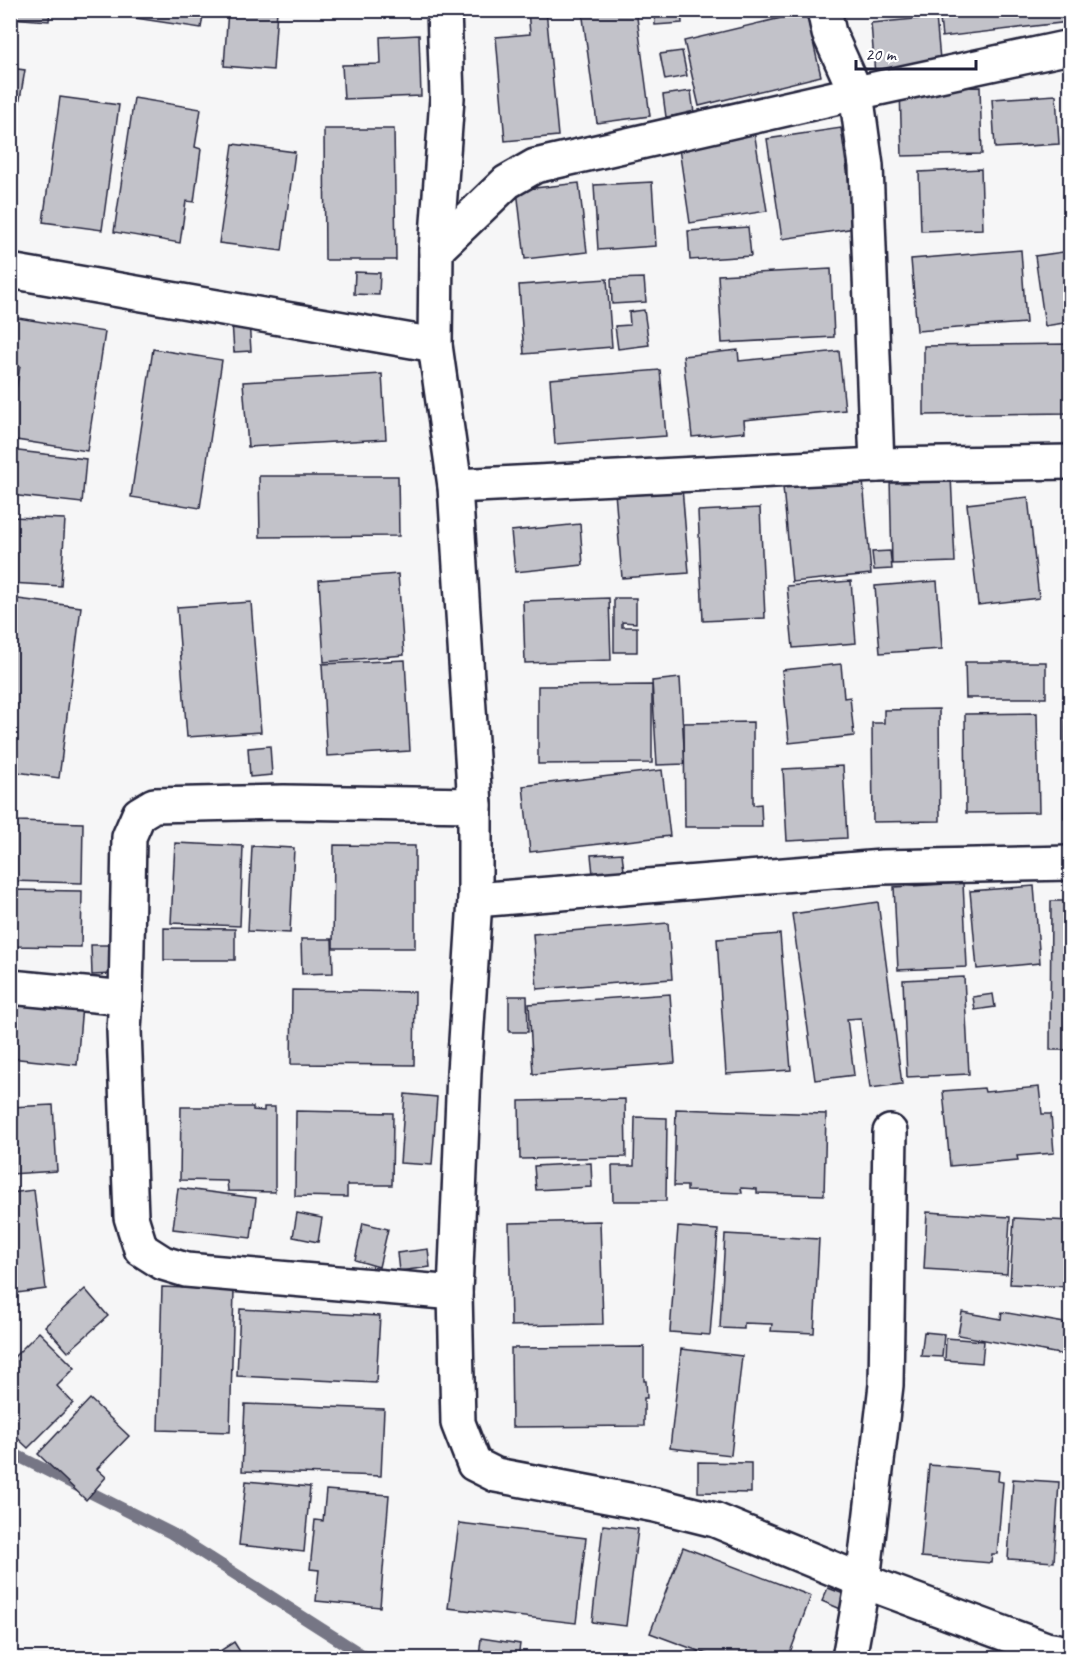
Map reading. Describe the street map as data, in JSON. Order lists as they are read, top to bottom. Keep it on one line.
{"scale_bar":"20 m"}
